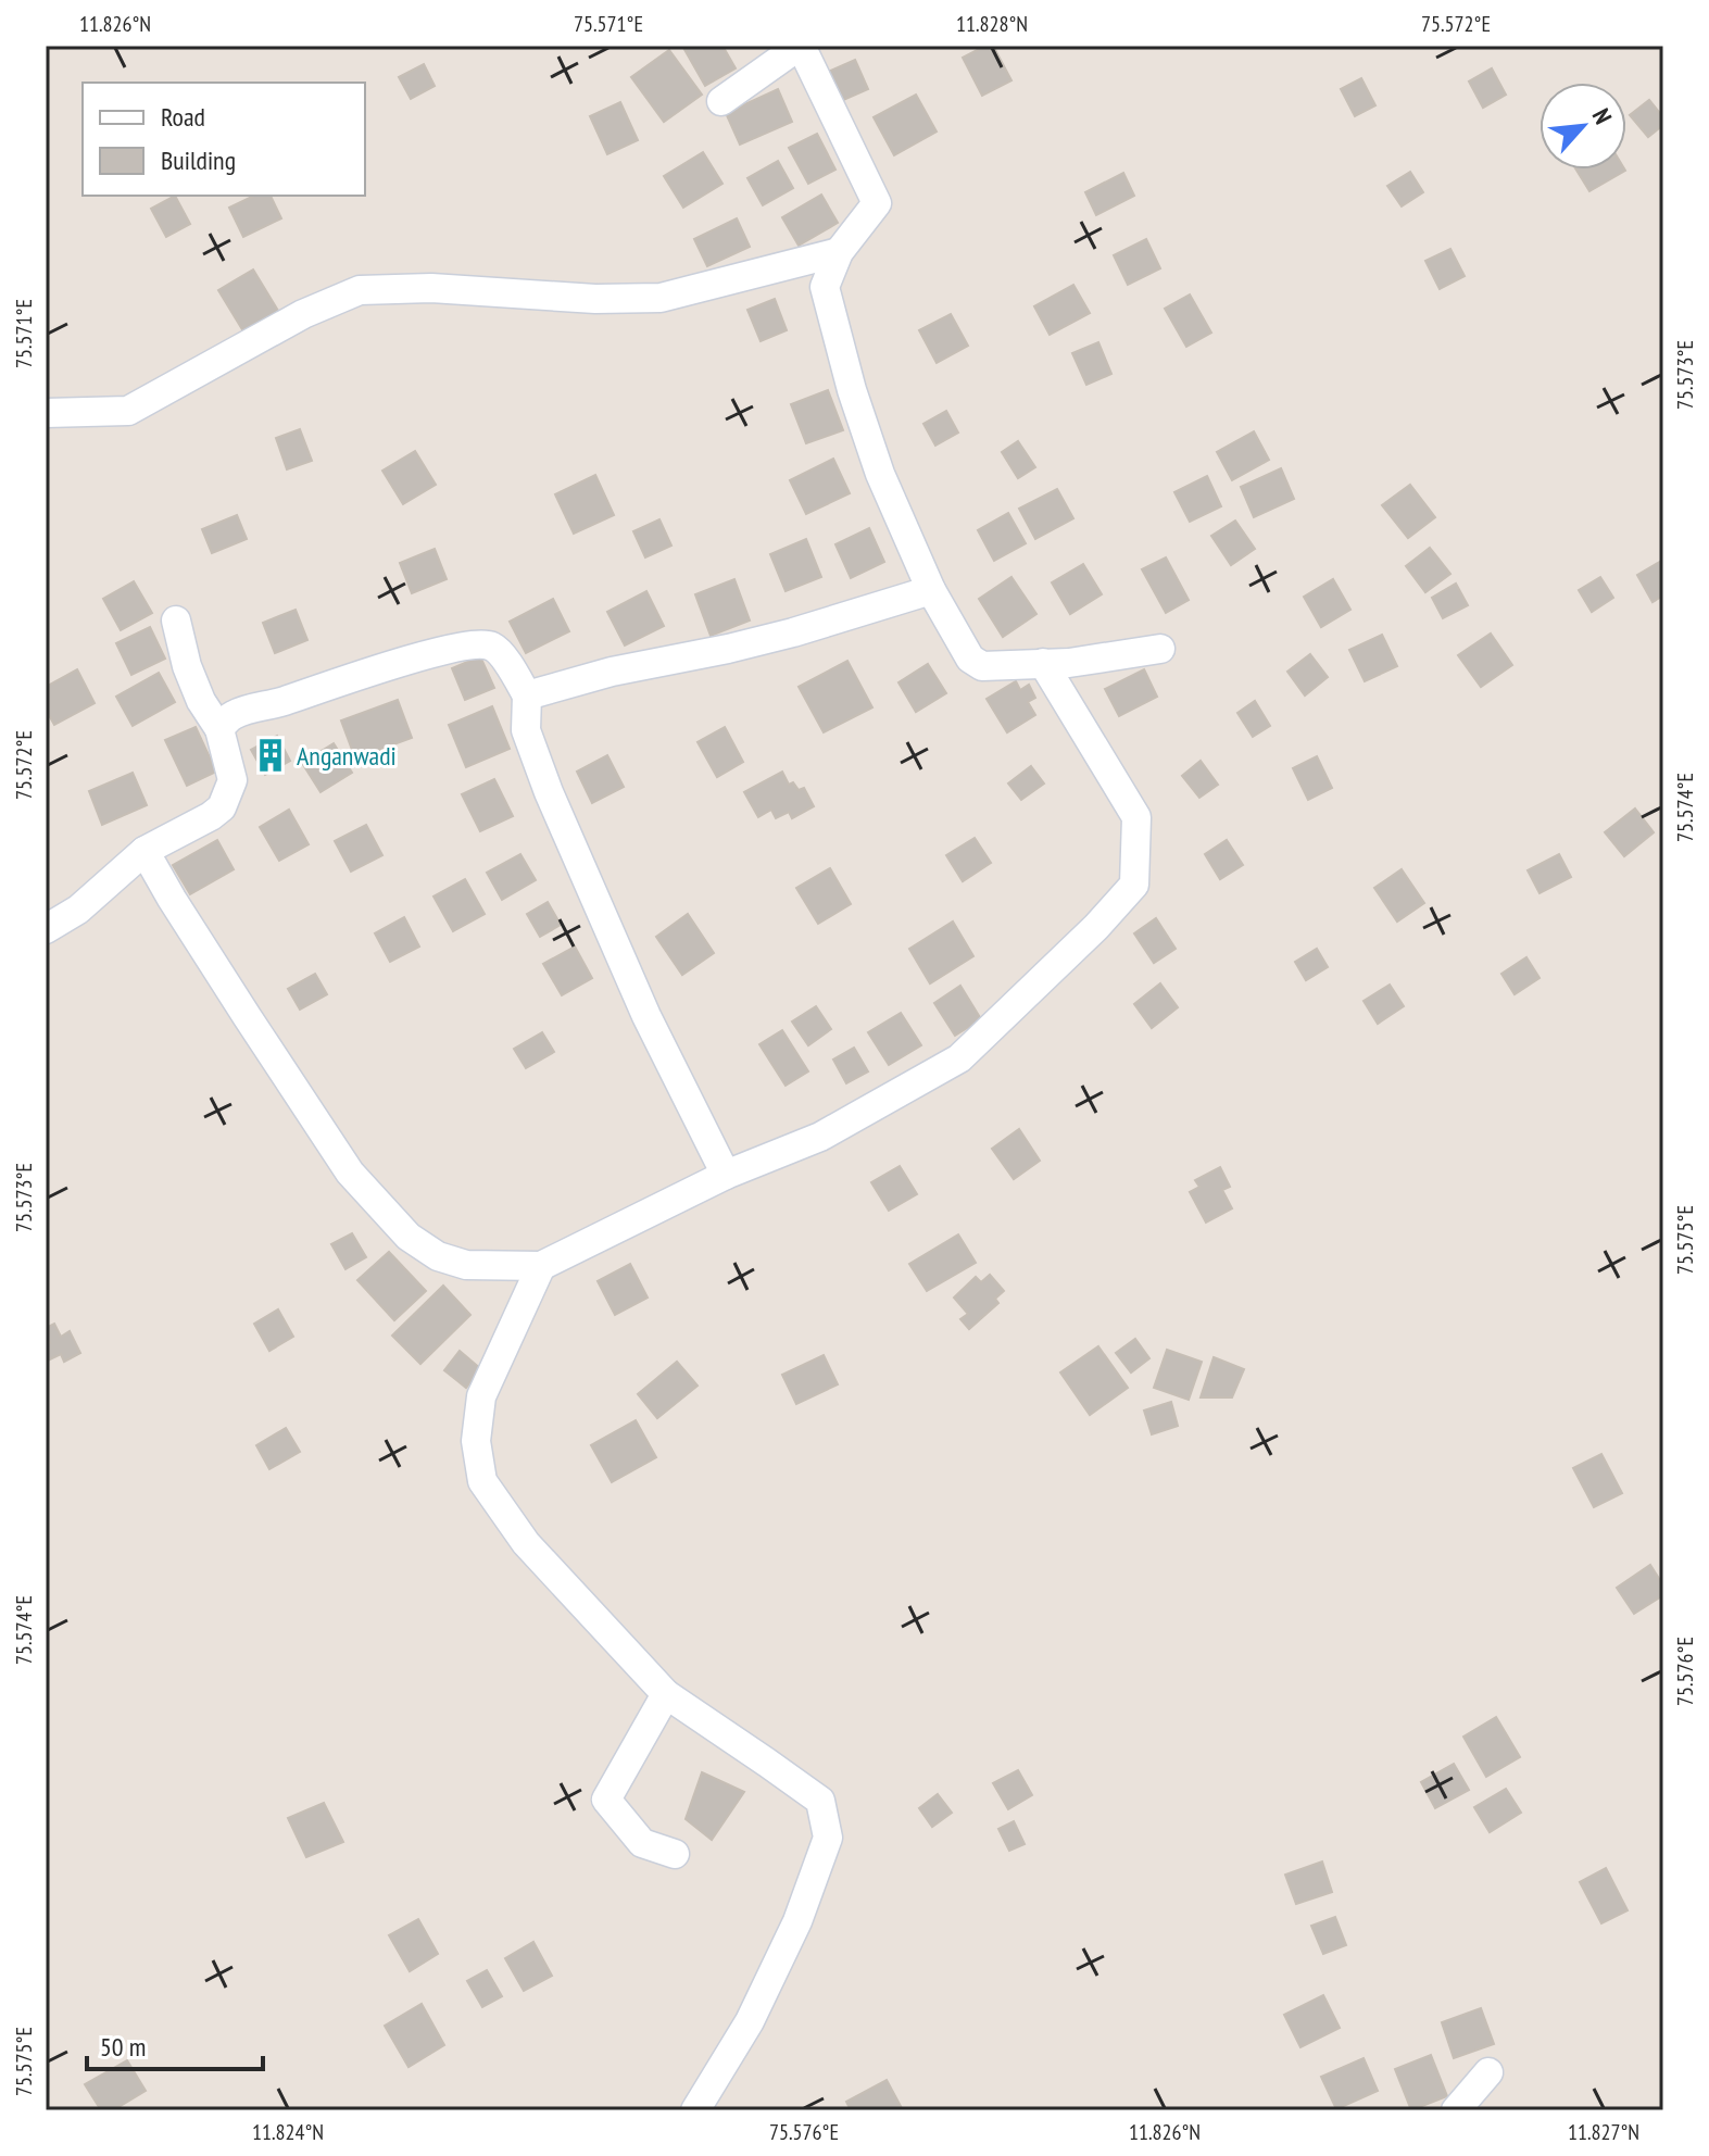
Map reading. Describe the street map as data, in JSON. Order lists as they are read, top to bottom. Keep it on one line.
{"places":{"building":["Anganwadi"]},"legend":["Road","Building"],"scale_bar":"50 m","north":"top right","coordinates":["11.826°N","75.571°E","11.828°N","75.572°E","75.573°E","75.574°E","75.575°E","75.576°E","11.824°N","11.827°N"]}
